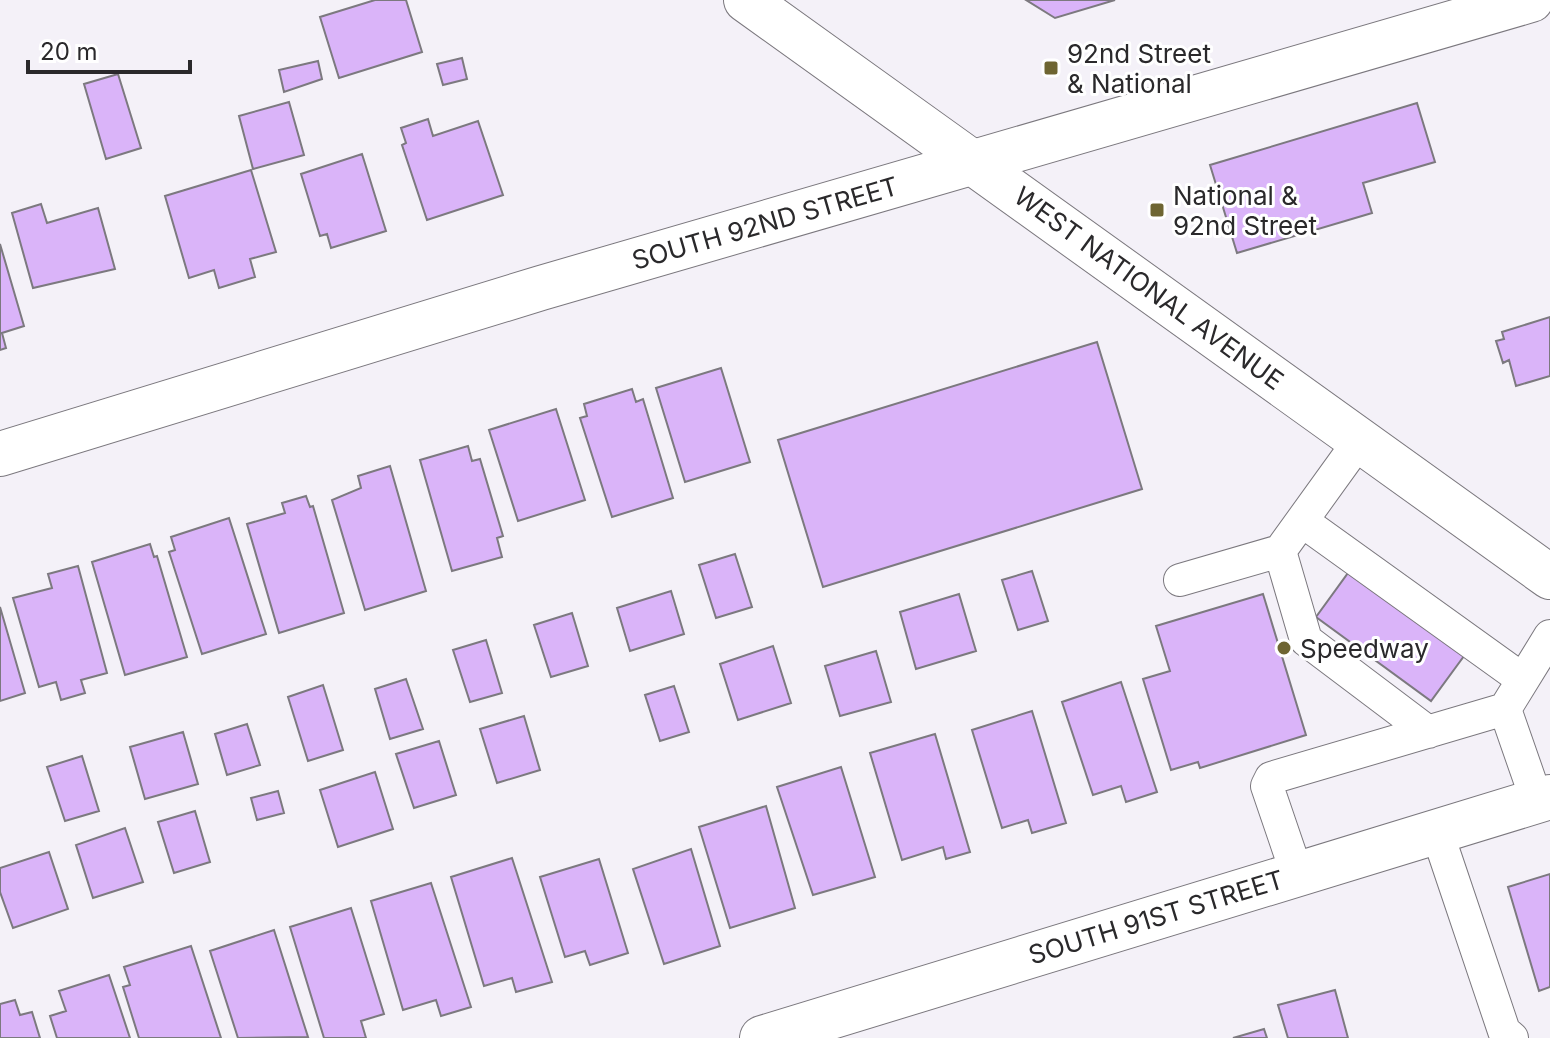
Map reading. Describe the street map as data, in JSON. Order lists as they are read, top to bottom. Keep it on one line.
{"streets":{"street":["SOUTH 92ND STREET","WEST NATIONAL AVENUE","SOUTH 91ST STREET"]},"crossings":[["SOUTH 92ND STREET","WEST NATIONAL AVENUE"]],"places":{"transit":["92nd Street & National","National & 92nd Street"],"other":["Speedway"]},"scale_bar":"20 m"}
